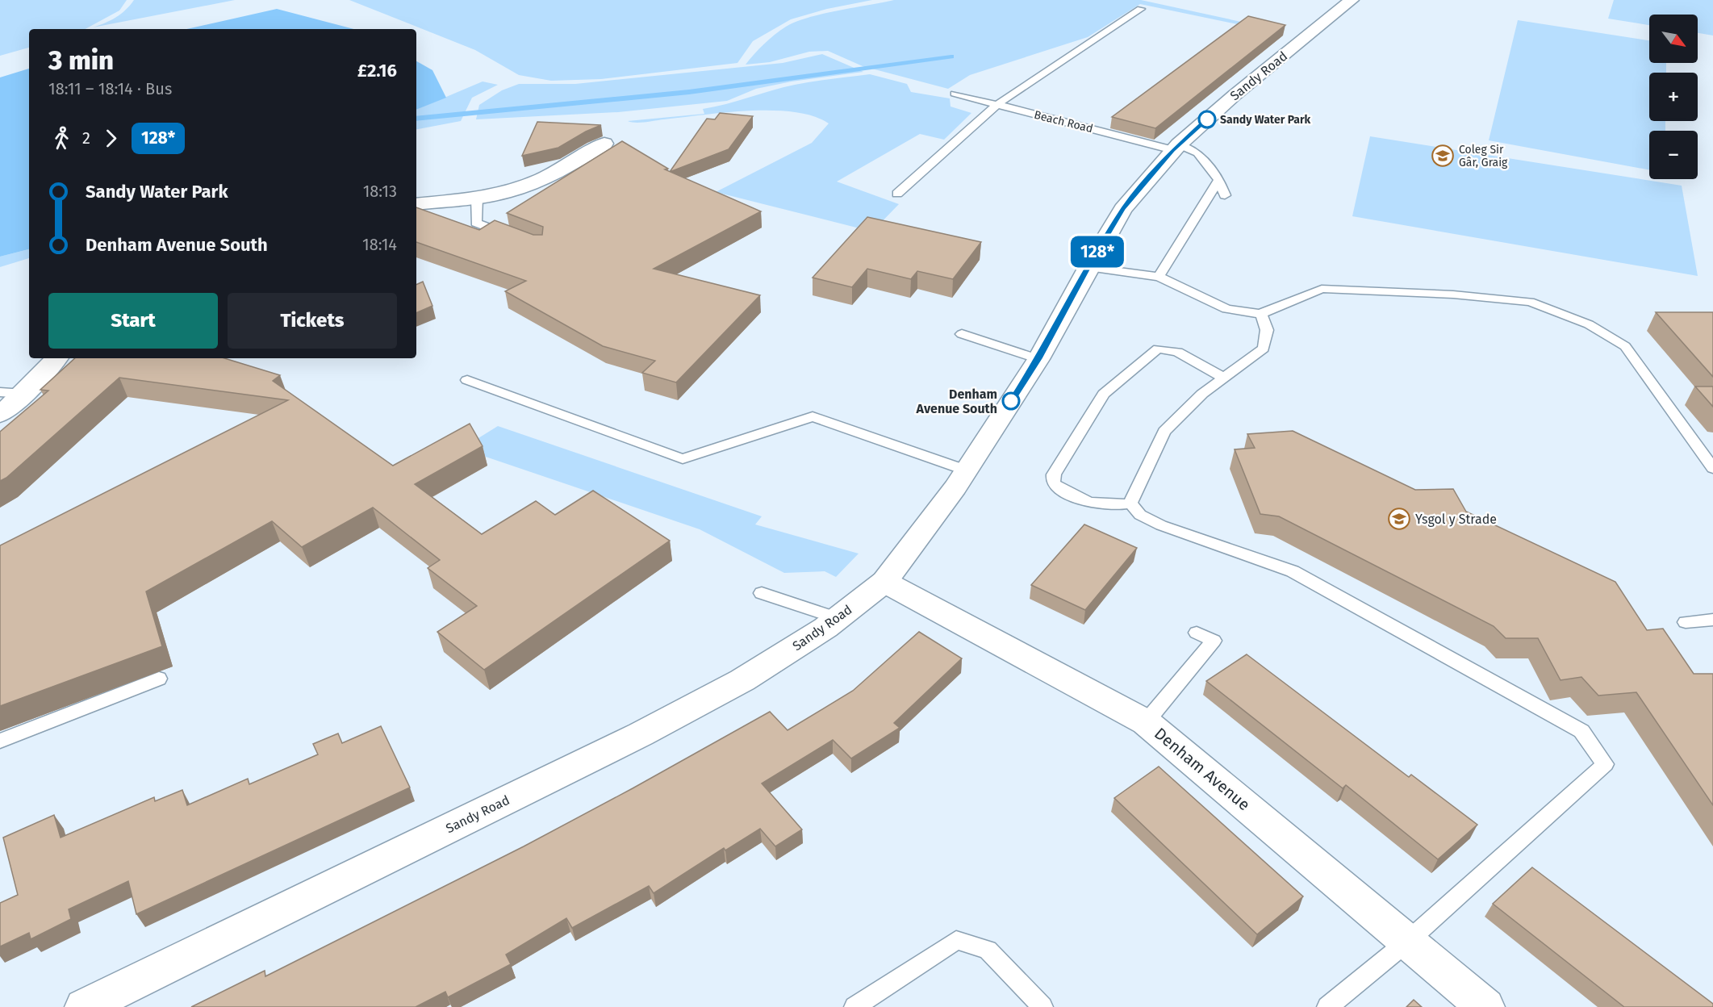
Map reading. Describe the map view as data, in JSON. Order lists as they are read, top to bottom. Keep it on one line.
{"streets":{"main road":["Sandy Road","Denham Avenue"],"lane":["Beach Road"]},"crossings":[["Sandy Road","Beach Road"],["Sandy Road","Denham Avenue"]],"places":{"other":["Sandy Water Park","Denham Avenue South"],"school or university":["Coleg Sir Gâr, Graig","Ysgol y Strade"]},"lines":["bus line 128*"],"north":"bottom right","page":{"on_map":"128*","map_buttons":["+","−"],"heading":["3 min","18:11 – 18:14 · Bus","£2.16"],"legs":["2","128*"],"list":[{"name":"Sandy Water Park","value":"18:13"},{"name":"Denham Avenue South","value":"18:14"}],"buttons":["Start","Tickets"]}}
